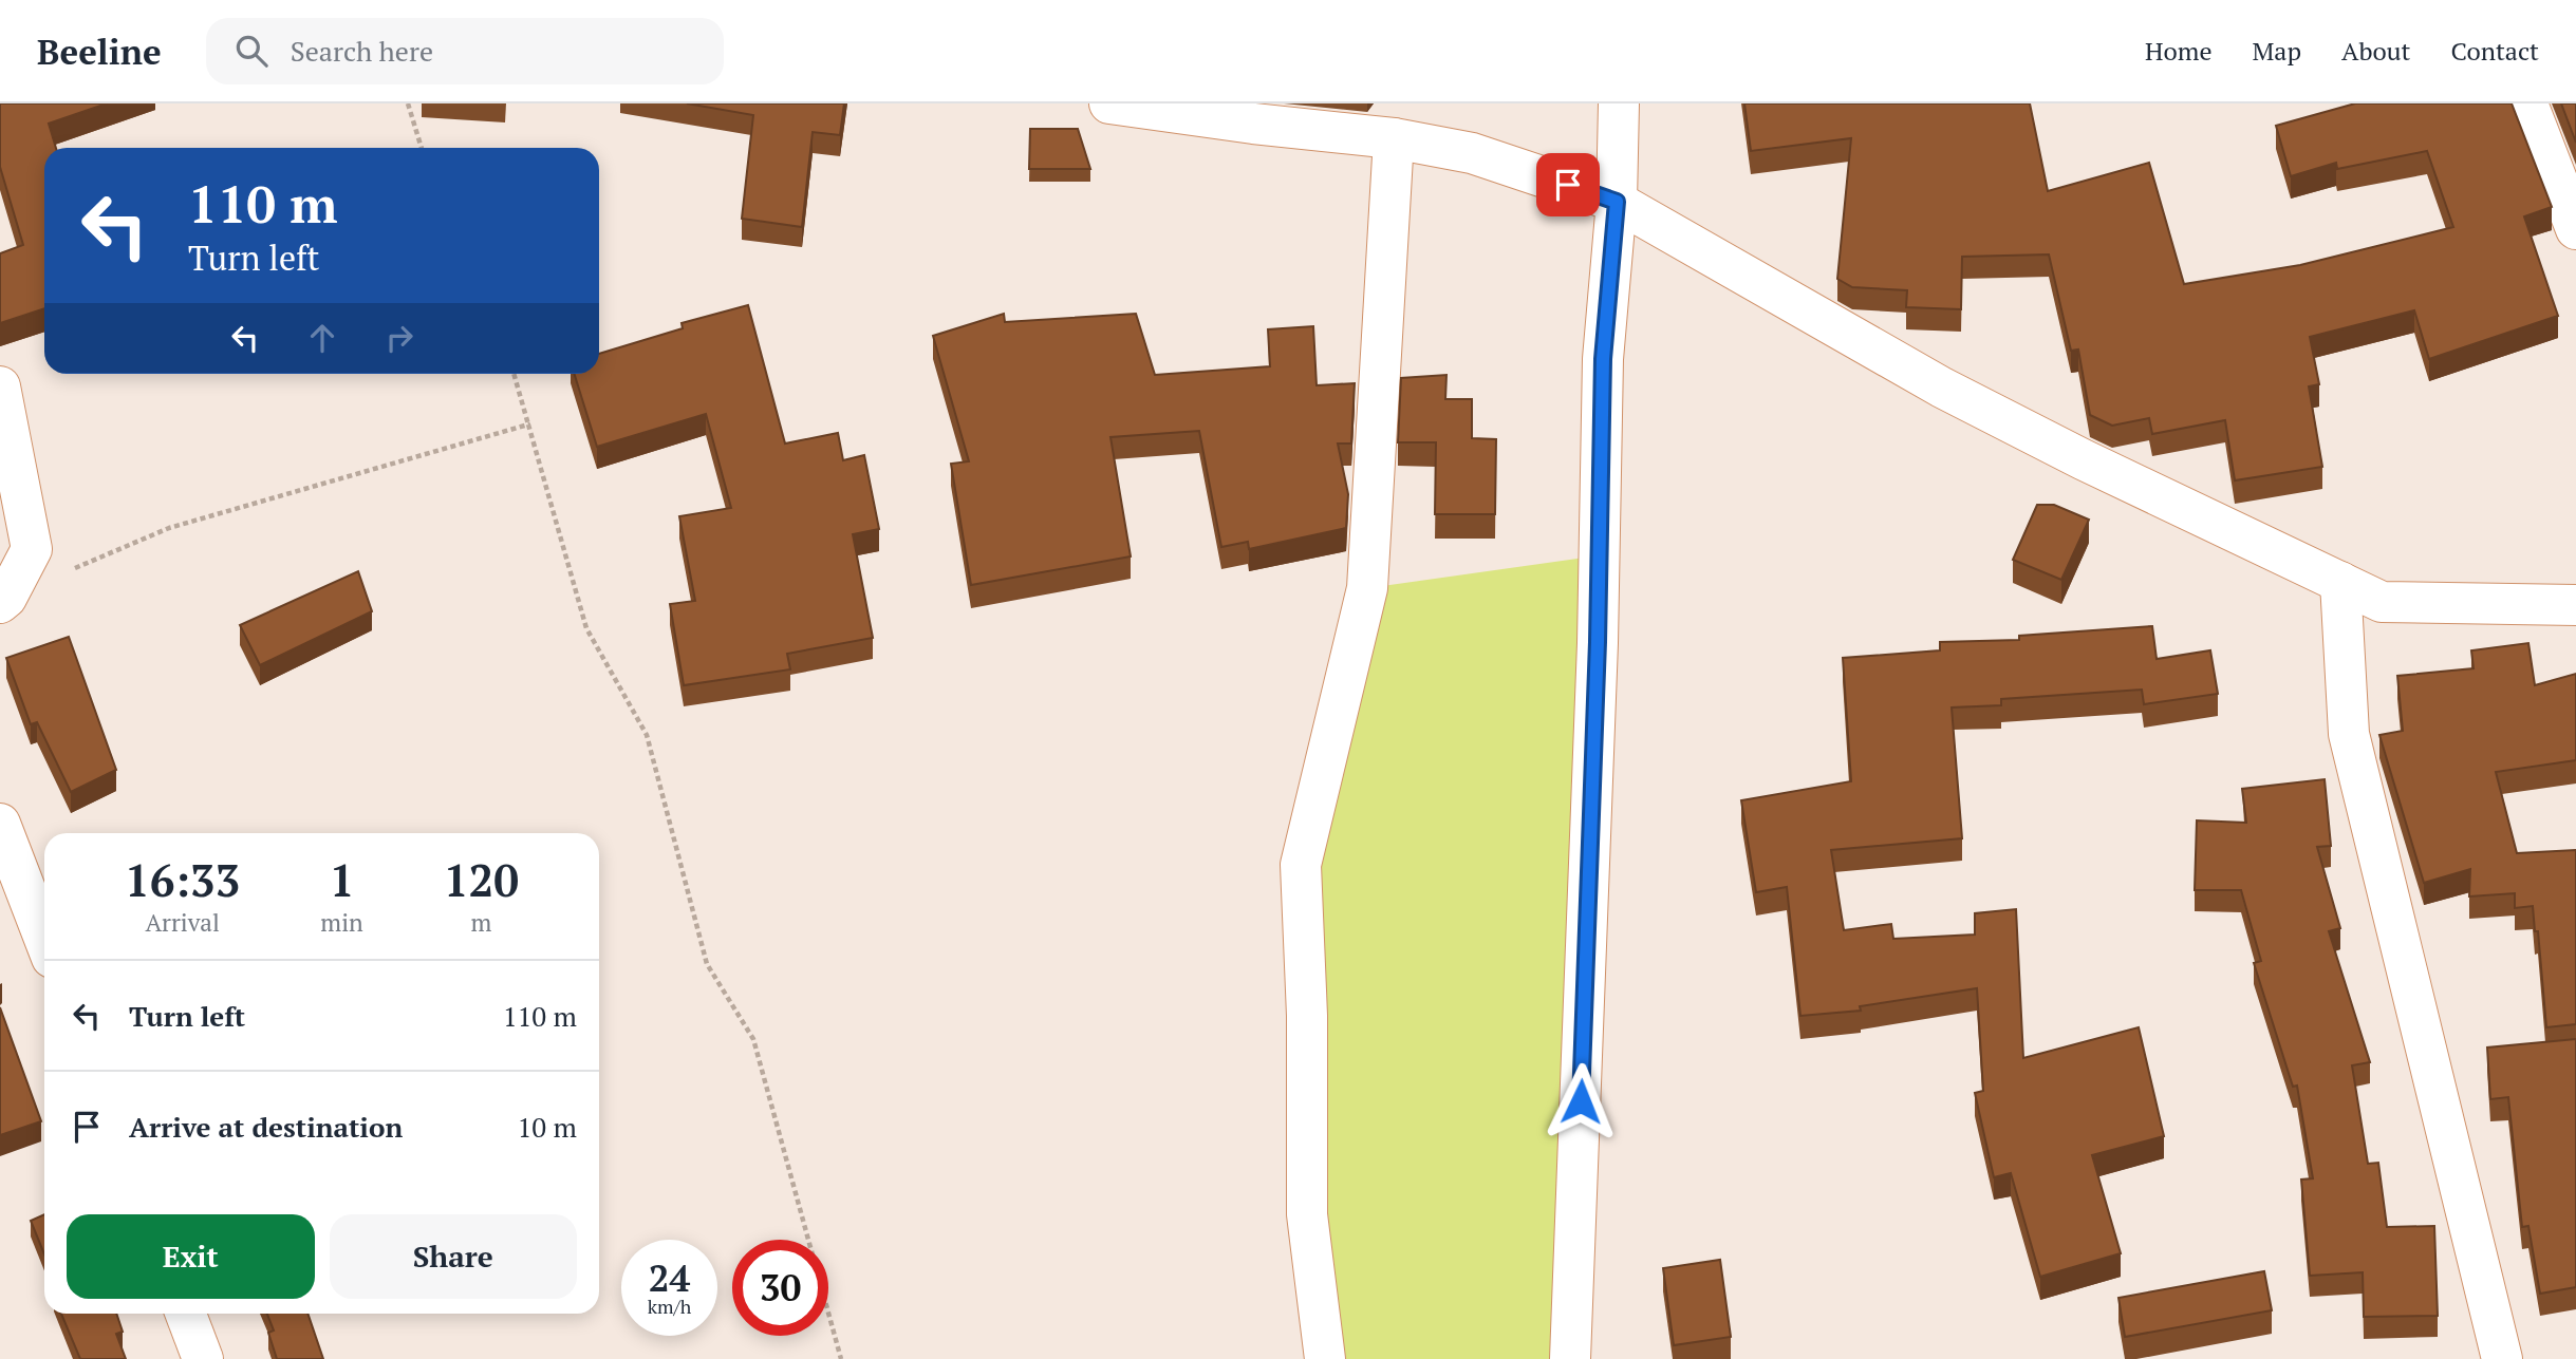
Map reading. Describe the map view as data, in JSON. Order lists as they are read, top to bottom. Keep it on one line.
{"page":{"header":"Beeline","search":"Search here","nav":["Home","Map","About","Contact"],"turn":["110 m","Turn left"],"eta":["16:33","Arrival","1","min","120","m"],"list":[{"name":"Turn left","value":"110 m"},{"name":"Arrive at destination","value":"10 m"}],"buttons":["Exit","Share"],"speed":"24 km/h","limit":"30"}}
